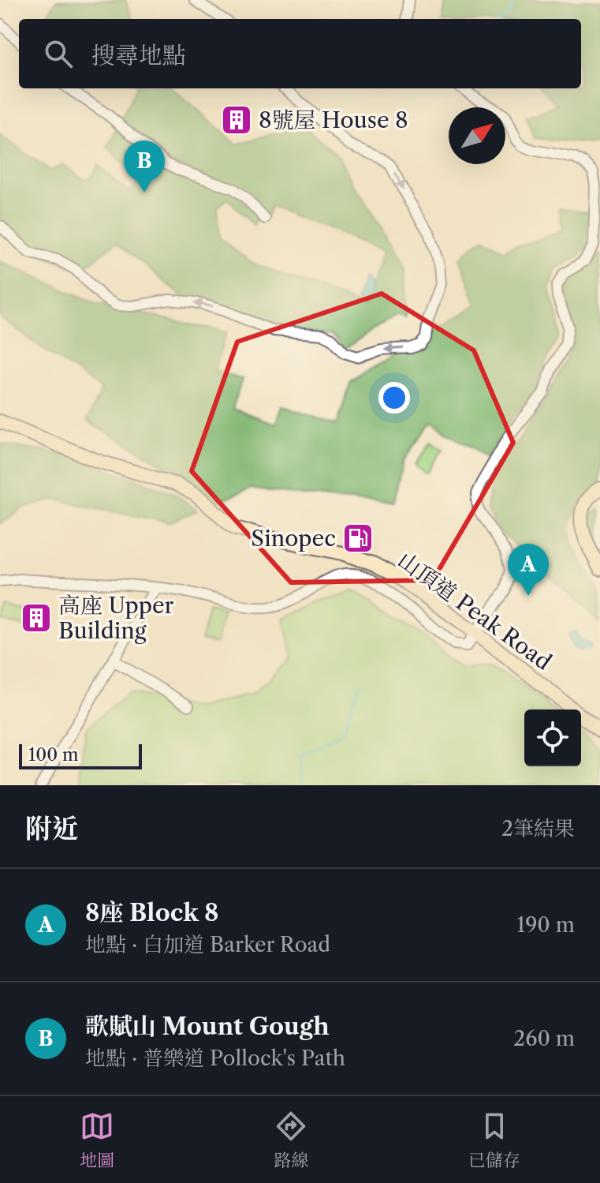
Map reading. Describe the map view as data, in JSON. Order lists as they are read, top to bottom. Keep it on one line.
{"streets":{"main road":["山頂道 Peak Road"]},"places":{"building":["8號屋 House 8","高座 Upper Building"],"fuel station":["Sinopec"]},"scale_bar":"100 m","north":"top right","page":{"search":"搜尋地點","pins":["B","A"],"scale":"100 m","heading":["附近","2筆結果"],"list":[{"mark":"A","name":"8座 Block 8","note":"地點 · 白加道 Barker Road","value":"190 m"},{"mark":"B","name":"歌賦山 Mount Gough","note":"地點 · 普樂道 Pollock's Path","value":"260 m"}],"nav":["地圖","路線","已儲存"]}}
